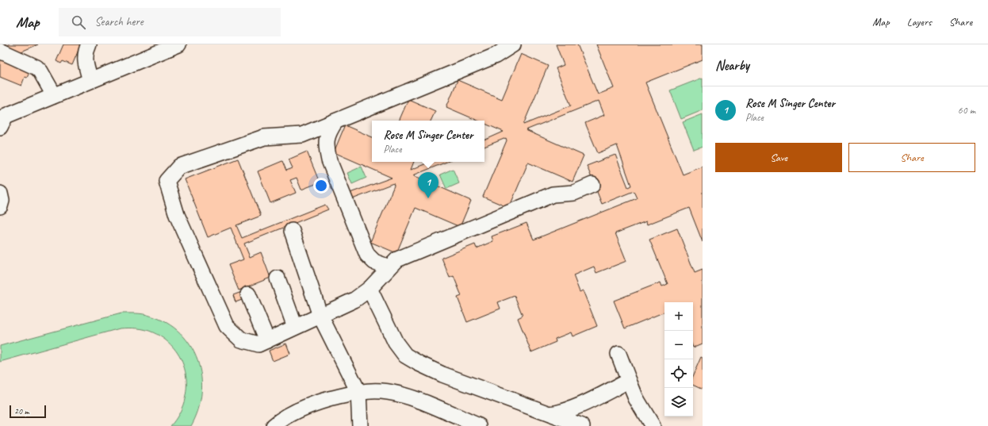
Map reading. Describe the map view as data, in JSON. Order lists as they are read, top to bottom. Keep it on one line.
{"scale_bar":"20 m","page":{"header":"Map","search":"Search here","nav":["Map","Layers","Share"],"heading":"Nearby","list":[{"mark":"1","name":"Rose M Singer Center","note":"Place","value":"60 m"}],"popup":["Rose M Singer Center","Place"],"buttons":["Save","Share"],"pins":"1","map_buttons":["+","−"],"scale":"20 m"}}
